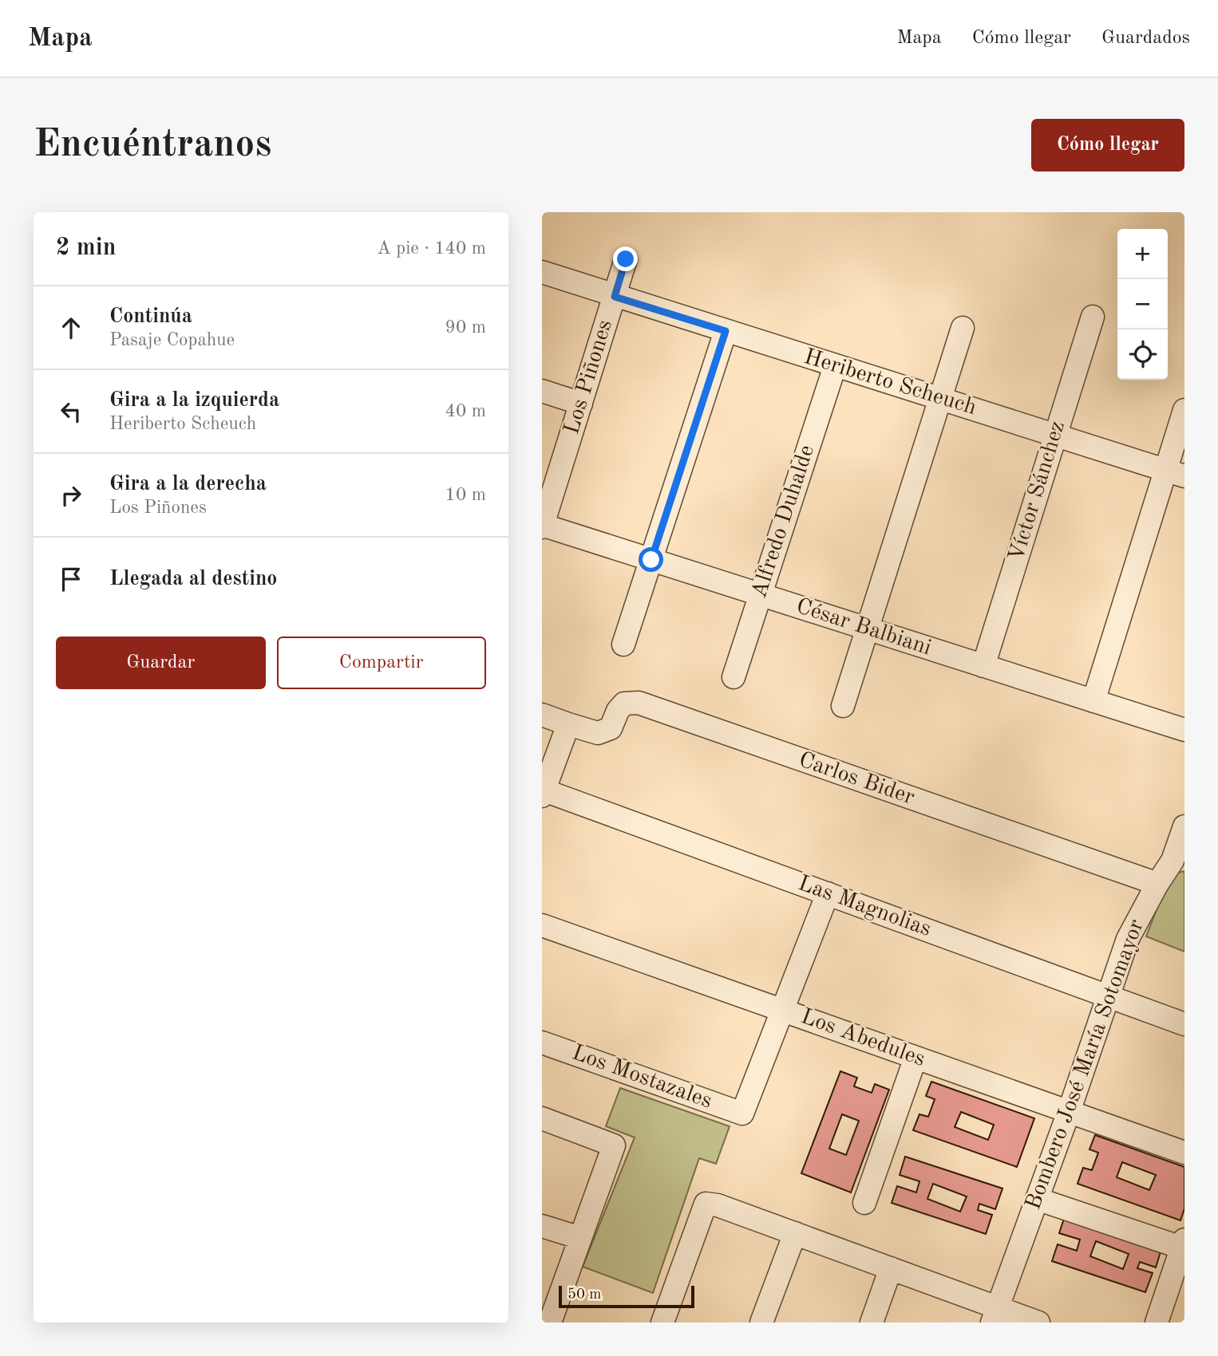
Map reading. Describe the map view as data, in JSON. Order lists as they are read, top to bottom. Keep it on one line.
{"streets":{"street":["Los Piñones","Heriberto Scheuch","Víctor Sánchez","Alfredo Duhalde","César Balbiani","Carlos Bider","Las Magnolias","Los Abedules","Bombero José María Sotomayor","Los Mostazales"]},"crossings":[["Los Piñones","Heriberto Scheuch"],["Los Piñones","César Balbiani"],["Heriberto Scheuch","Víctor Sánchez"],["Heriberto Scheuch","Alfredo Duhalde"],["Víctor Sánchez","César Balbiani"],["Alfredo Duhalde","César Balbiani"],["Carlos Bider","Bombero José María Sotomayor"],["Las Magnolias","Bombero José María Sotomayor"],["Los Abedules","Bombero José María Sotomayor"],["Los Abedules","Los Mostazales"]],"scale_bar":"50 m","page":{"header":"Mapa","nav":["Mapa","Cómo llegar","Guardados"],"buttons":["Cómo llegar",["Guardar","Compartir"]],"title":"Encuéntranos","heading":["2 min","A pie · 140 m"],"map_buttons":["+","−"],"list":[["Continúa","Pasaje Copahue","90 m"],["Gira a la izquierda","Heriberto Scheuch","40 m"],["Gira a la derecha","Los Piñones","10 m"],"Llegada al destino"],"scale":"50 m"}}
